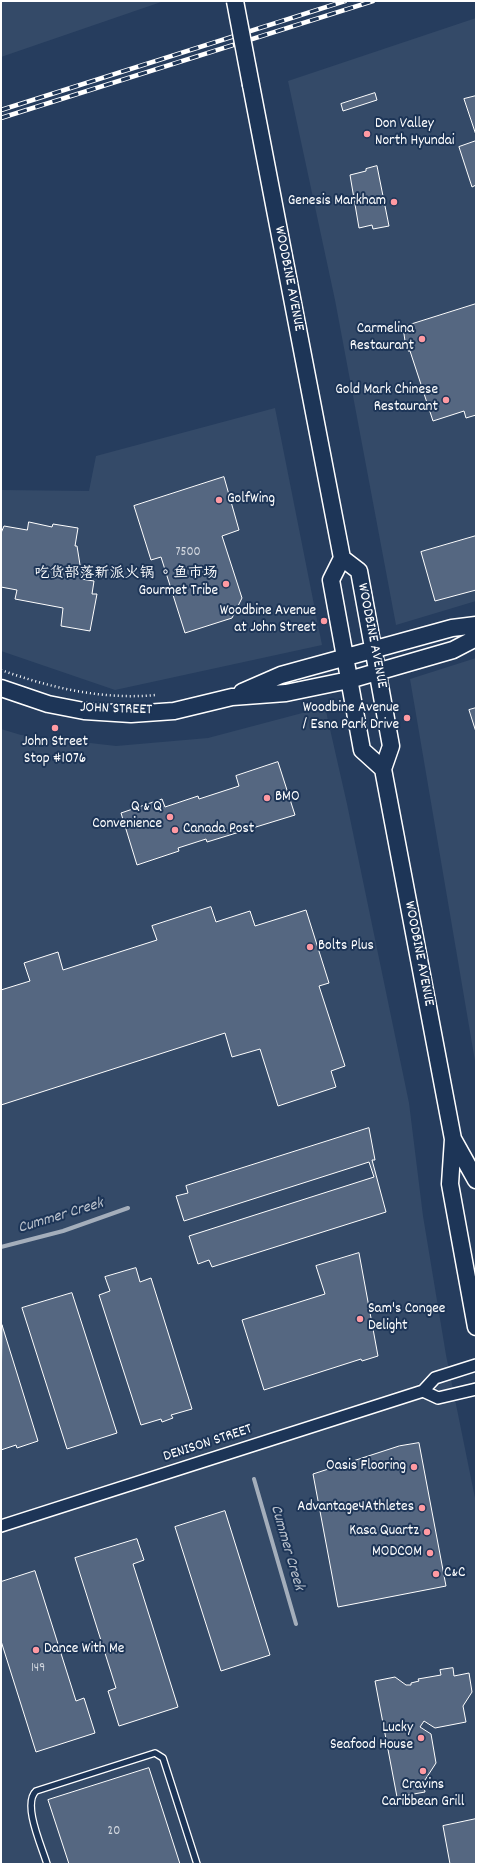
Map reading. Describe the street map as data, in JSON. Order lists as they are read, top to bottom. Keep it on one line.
{"streets":{"main road":["WOODBINE AVENUE","JOHN STREET"],"street":["DENISON STREET"]},"crossings":[["WOODBINE AVENUE","JOHN STREET"]],"water":["Cummer Creek"],"places":["Don Valley North Hyundai","Genesis Markham","Carmelina Restaurant","Gold Mark Chinese Restaurant","GolfWing","吃货部落新派火锅 。鱼市场 Gourmet Tribe","Woodbine Avenue at John Street","Woodbine Avenue / Esna Park Drive","John Street Stop #1076","BMO","Q & Q Convenience","Canada Post","Bolts Plus","Sam's Congee Delight","Oasis Flooring","Advantage4Athletes","Kasa Quartz","MODCOM","C&C","Dance With Me","Lucky Seafood House","Cravins Caribbean Grill"],"house_numbers":["7500","149","20"]}
